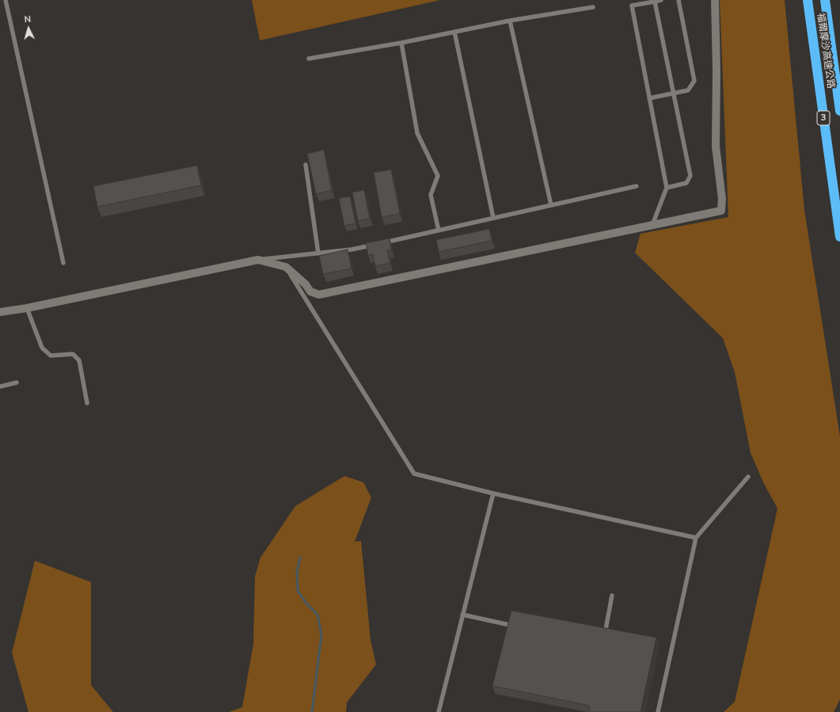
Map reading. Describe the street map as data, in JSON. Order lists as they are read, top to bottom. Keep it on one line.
{"streets":{"highway":["福爾摩沙高速公路","3"]},"north":"top"}
